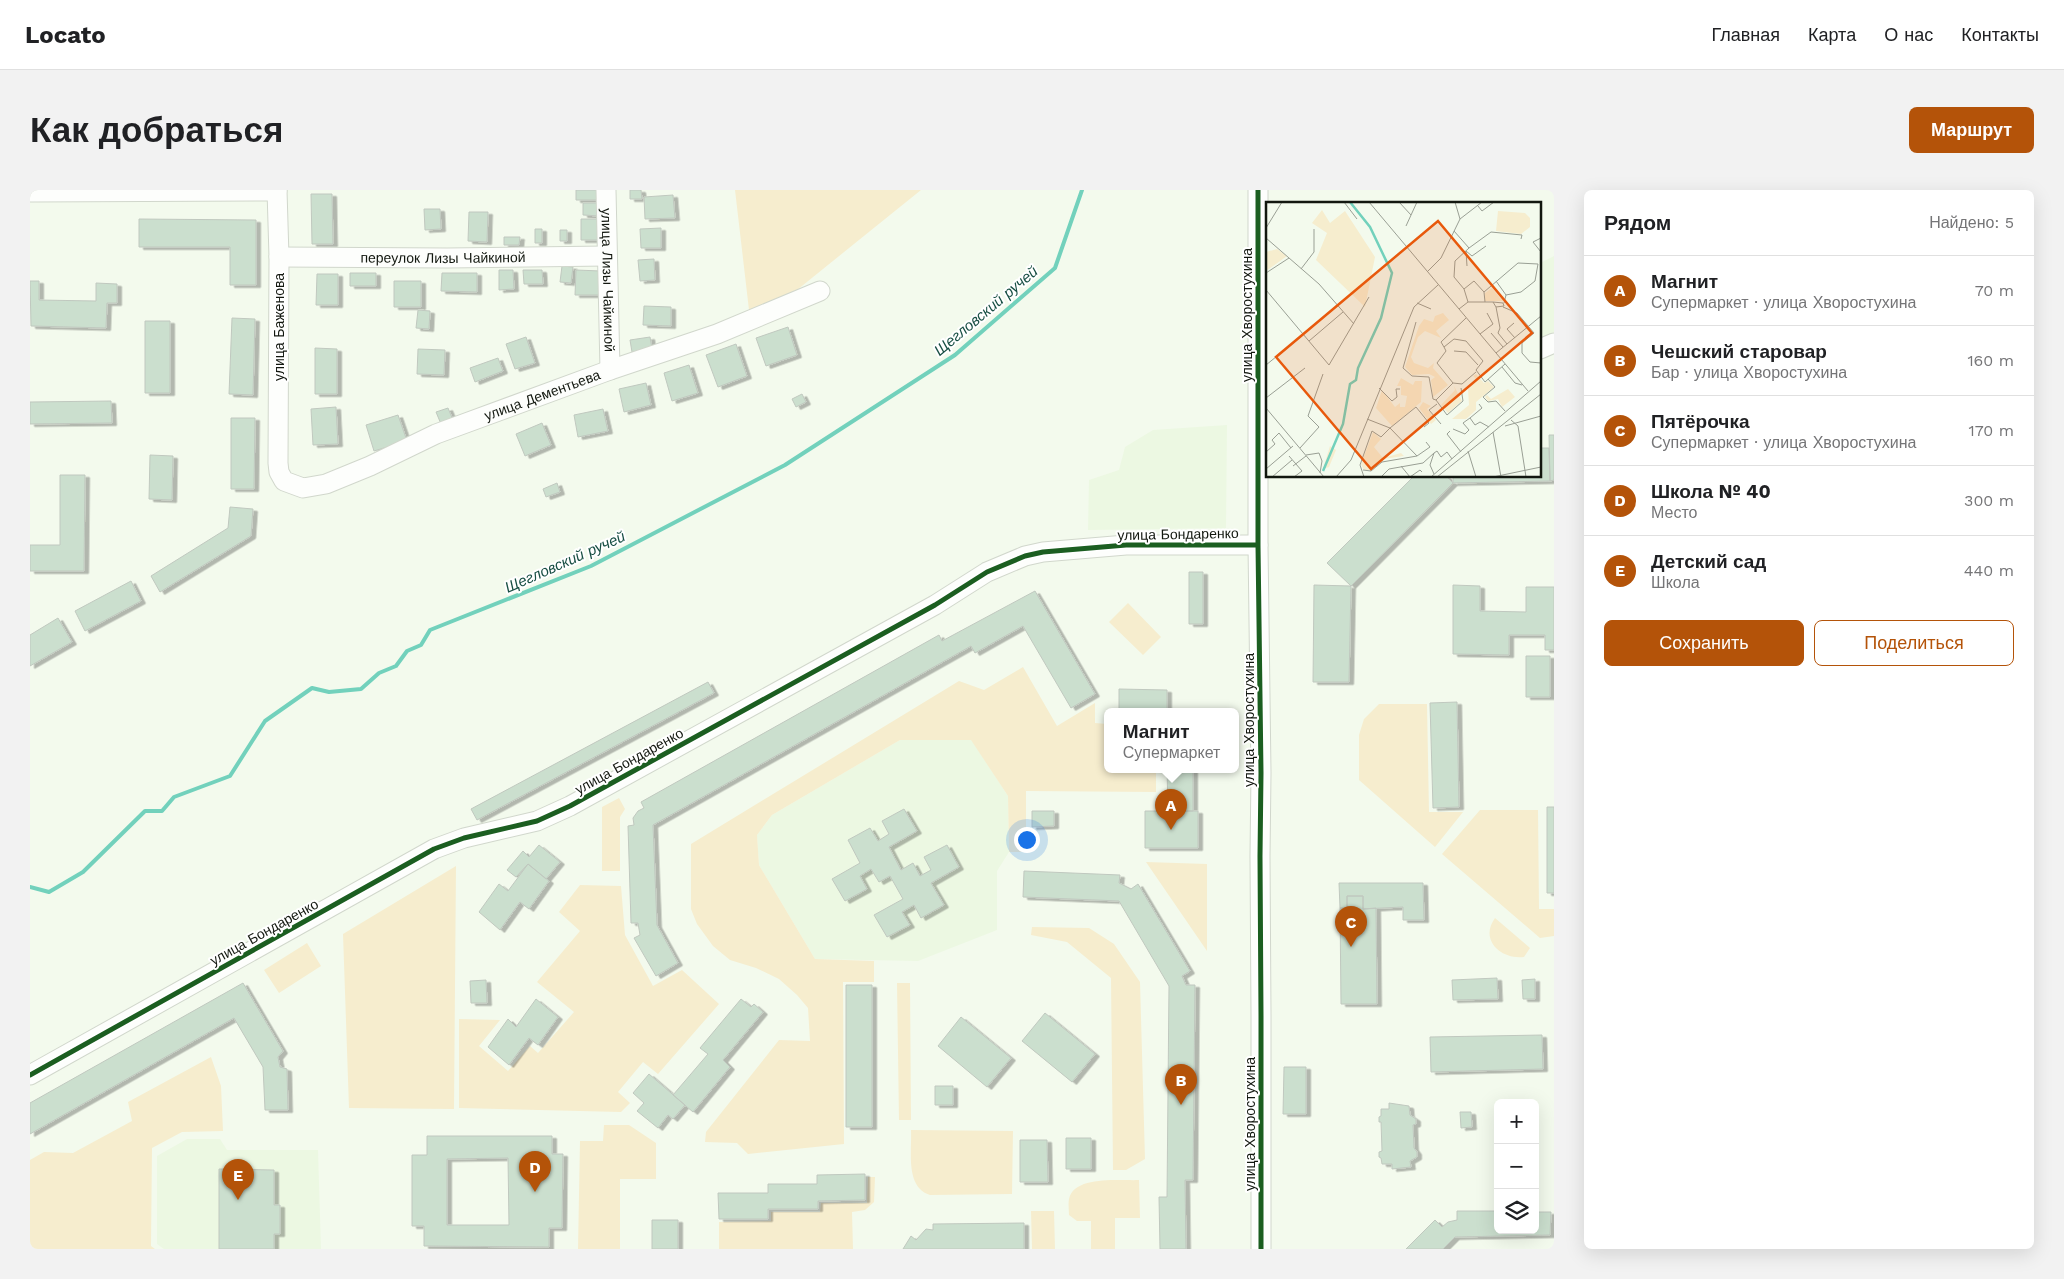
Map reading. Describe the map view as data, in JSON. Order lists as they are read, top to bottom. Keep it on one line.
{"streets":{"street":["переулок Лизы Чайкиной","улица Лизы Чайкиной","улица Хворостухина","улица Баженова","улица Дементьева","улица Бондаренко"]},"crossings":[["переулок Лизы Чайкиной","улица Лизы Чайкиной"],["переулок Лизы Чайкиной","улица Баженова"],["улица Лизы Чайкиной","улица Дементьева"],["улица Хворостухина","улица Бондаренко"],["улица Баженова","улица Дементьева"]],"water":["Щегловский ручей"],"page":{"header":"Locato","nav":["Главная","Карта","О нас","Контакты"],"buttons":["Маршрут",["Сохранить","Поделиться"]],"title":"Как добраться","heading":["Рядом","Найдено: 5"],"list":[{"mark":"A","name":"Магнит","note":"Супермаркет · улица Хворостухина","value":"70 m"},{"mark":"B","name":"Чешский старовар","note":"Бар · улица Хворостухина","value":"160 m"},{"mark":"C","name":"Пятёрочка","note":"Супермаркет · улица Хворостухина","value":"170 m"},{"mark":"D","name":"Школа № 40","note":"Место","value":"300 m"},{"mark":"E","name":"Детский сад","note":"Школа","value":"440 m"}],"popup":["Магнит","Супермаркет"],"pins":["A","C","B","D","E"],"map_buttons":["+","−"]}}
